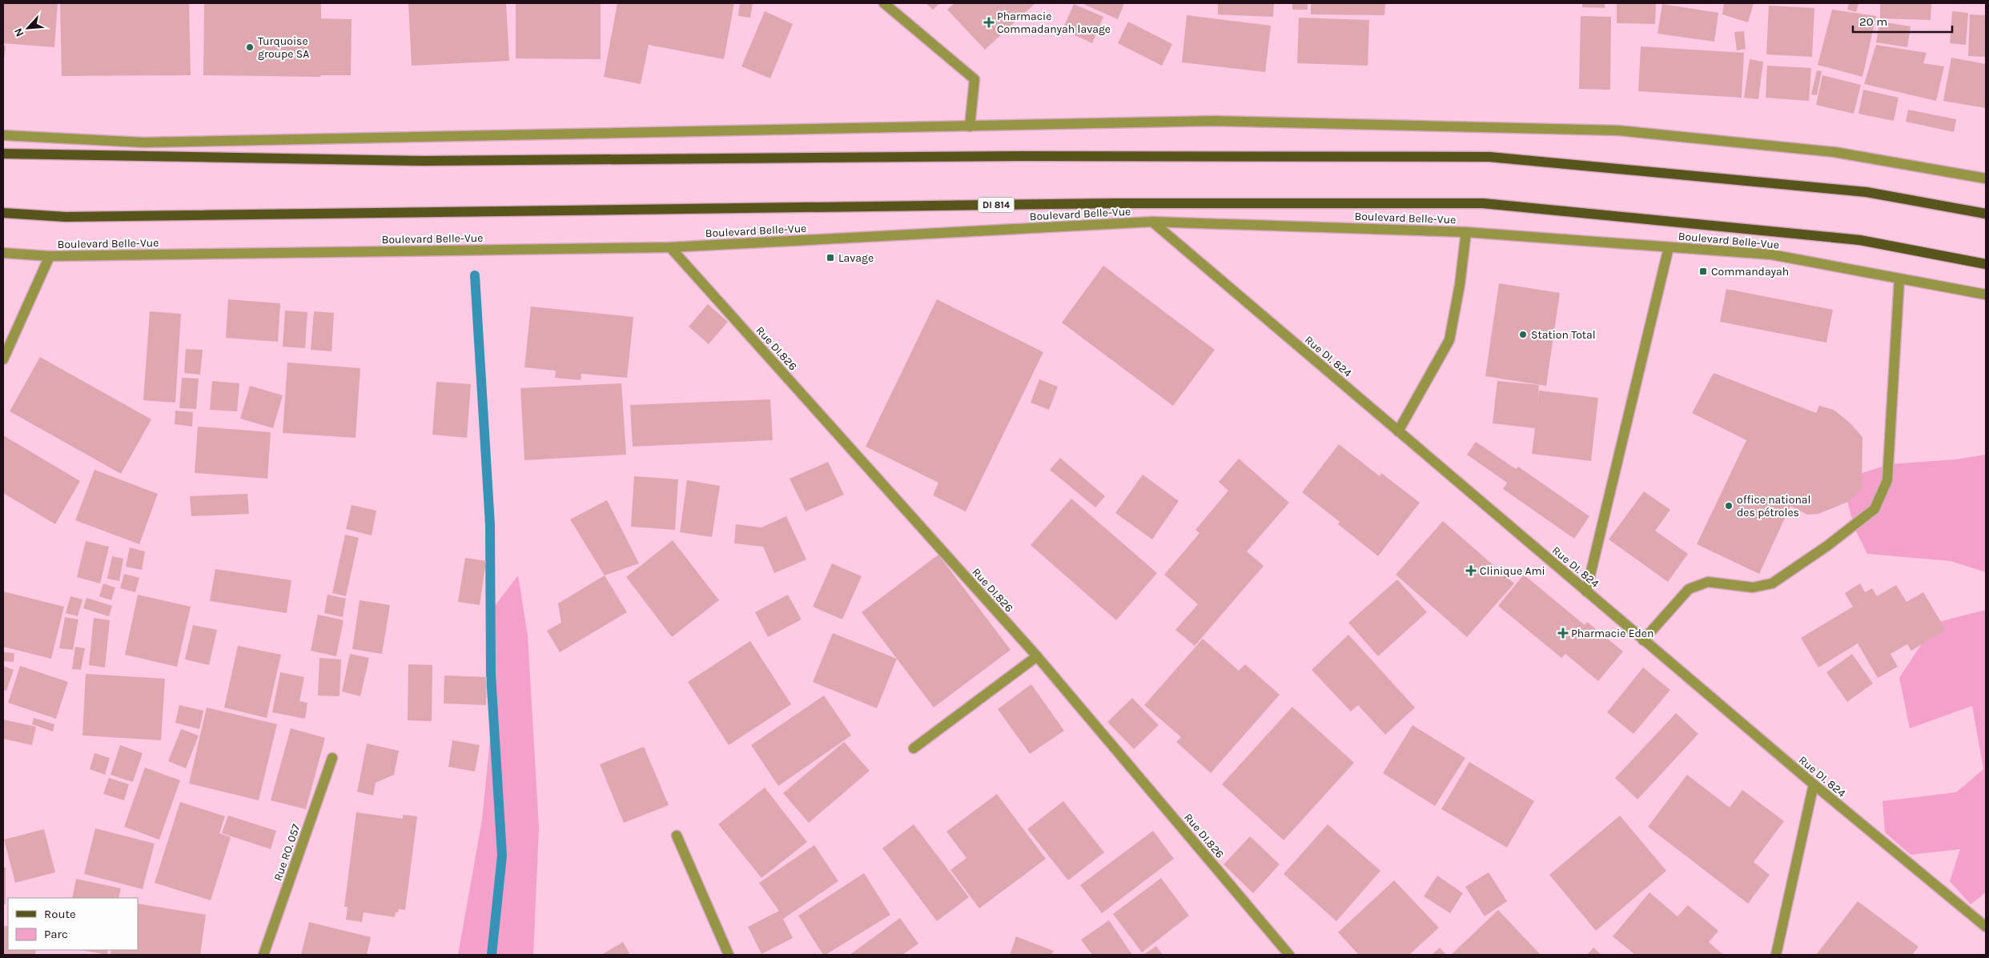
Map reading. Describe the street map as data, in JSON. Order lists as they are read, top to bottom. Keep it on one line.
{"streets":{"main road":["DI 814","Boulevard Belle-Vue"],"street":["Rue DI.826","Rue DI. 824","Rue RO. 057"]},"crossings":[["Boulevard Belle-Vue","Rue DI.826"],["Boulevard Belle-Vue","Rue DI. 824"]],"places":{"health":["Pharmacie Commadanyah lavage","Clinique Ami","Pharmacie Eden"],"other":["Turquoise groupe SA","Station Total","office national des pétroles"],"transit":["Lavage","Commandayah"]},"legend":["Route","Parc"],"scale_bar":"20 m","north":"bottom left"}
